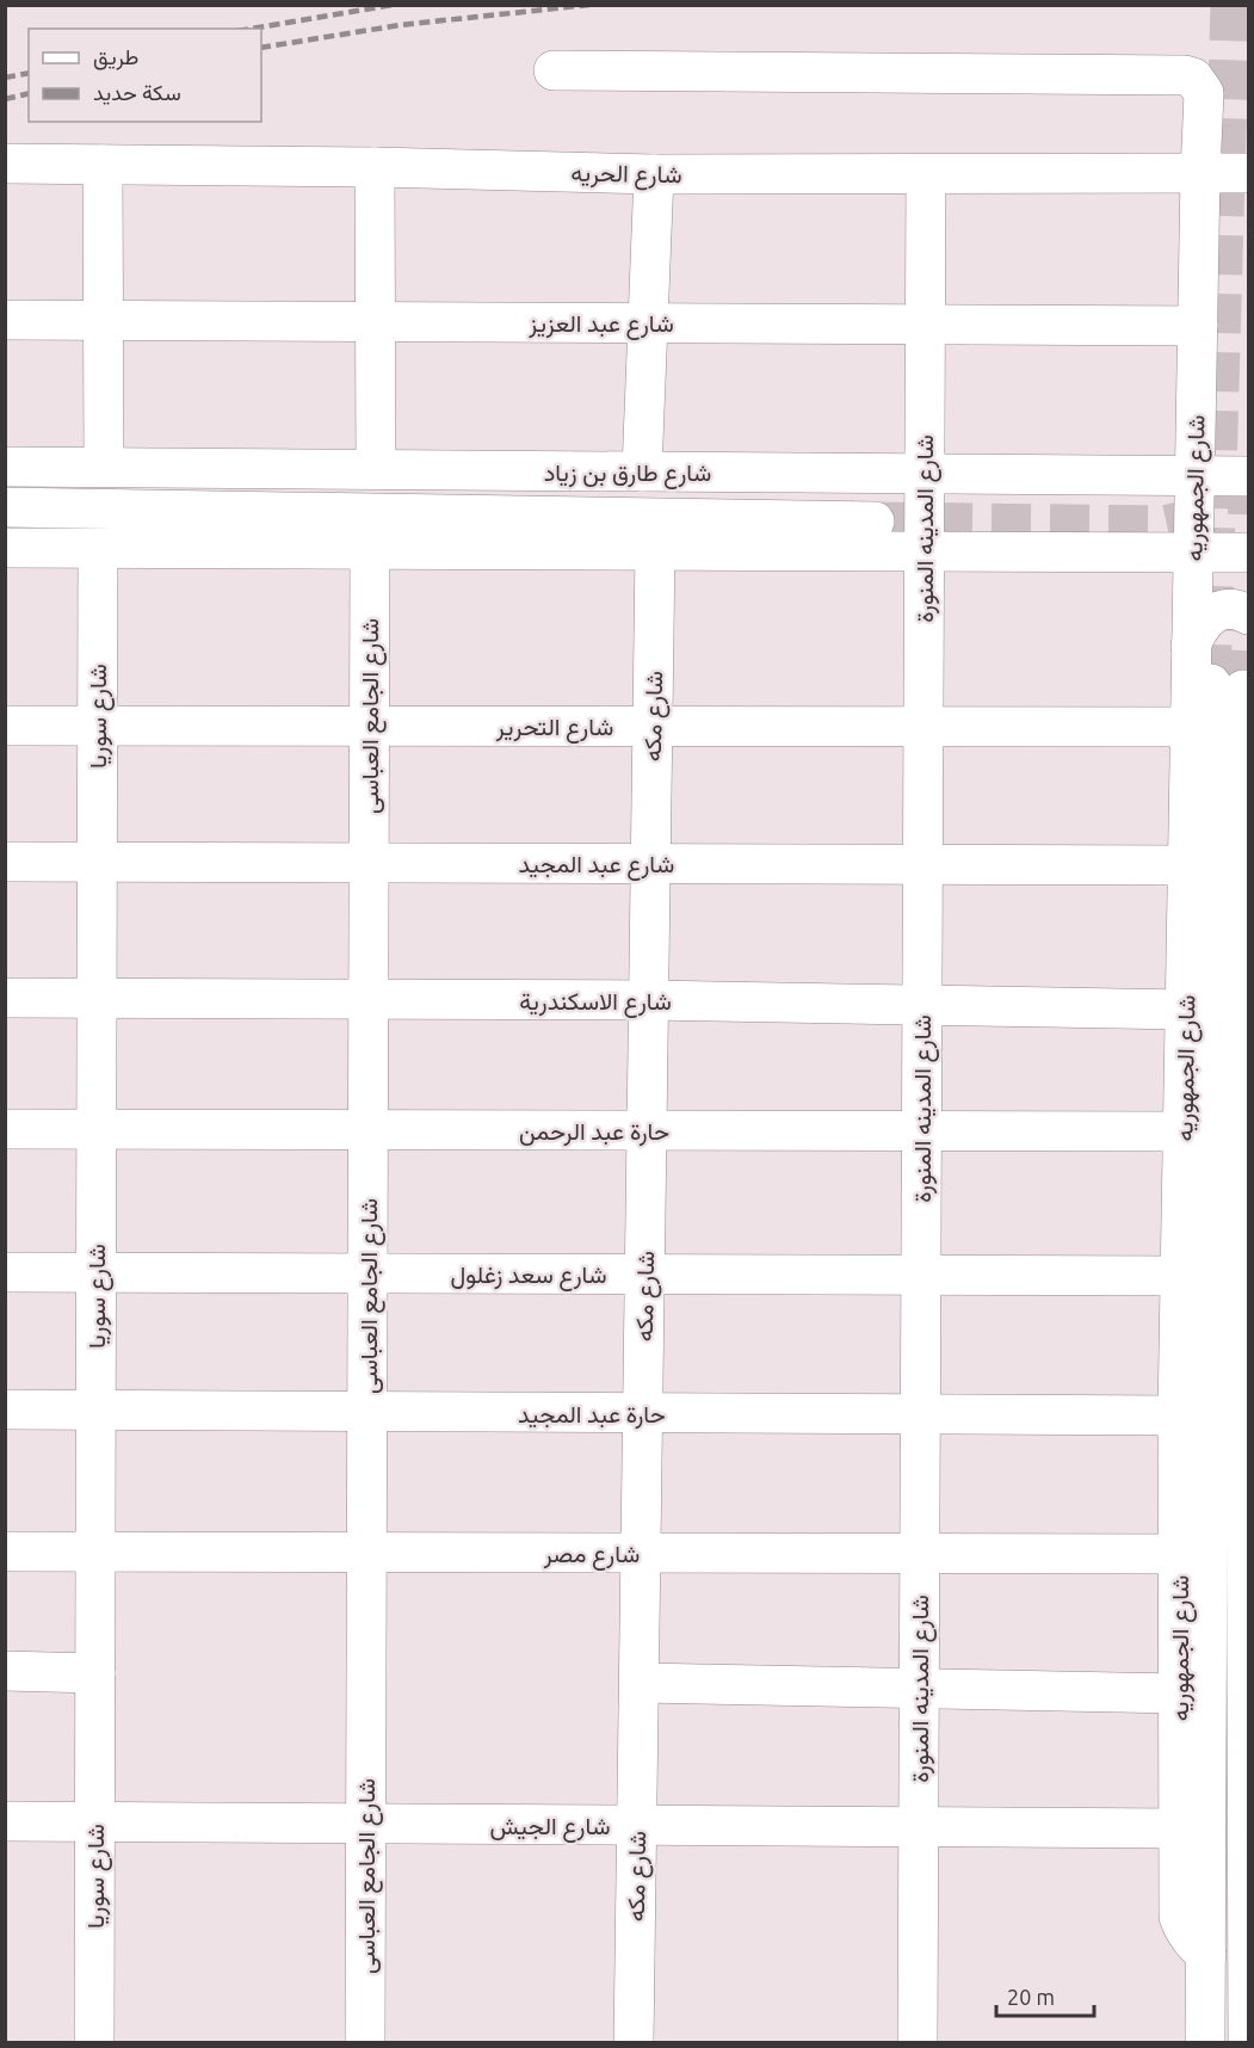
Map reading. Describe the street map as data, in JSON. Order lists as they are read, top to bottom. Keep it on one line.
{"streets":{"main road":["شارع الحريه","شارع عبد العزيز","شارع طارق بن زياد","شارع الجمهوريه","شارع المدينه المنورة","شارع سوريا","شارع الجامع العباسى","شارع مكه","شارع التحرير","شارع عبد المجيد","شارع الاسكندرية","حارة عبد الرحمن","شارع سعد زغلول","حارة عبد المجيد","شارع مصر","شارع الجيش"]},"crossings":[["شارع الحريه","شارع الجمهوريه"],["شارع الحريه","شارع المدينه المنورة"],["شارع عبد العزيز","شارع الجمهوريه"],["شارع عبد العزيز","شارع المدينه المنورة"],["شارع طارق بن زياد","شارع الجمهوريه"],["شارع طارق بن زياد","شارع المدينه المنورة"],["شارع الجمهوريه","شارع التحرير"],["شارع الجمهوريه","شارع عبد المجيد"],["شارع الجمهوريه","شارع الاسكندرية"],["شارع الجمهوريه","حارة عبد الرحمن"],["شارع الجمهوريه","شارع سعد زغلول"],["شارع الجمهوريه","حارة عبد المجيد"],["شارع الجمهوريه","شارع مصر"],["شارع الجمهوريه","شارع الجيش"],["شارع المدينه المنورة","شارع التحرير"],["شارع المدينه المنورة","شارع عبد المجيد"],["شارع المدينه المنورة","شارع الاسكندرية"],["شارع المدينه المنورة","حارة عبد الرحمن"],["شارع المدينه المنورة","شارع سعد زغلول"],["شارع المدينه المنورة","حارة عبد المجيد"],["شارع المدينه المنورة","شارع مصر"],["شارع المدينه المنورة","شارع الجيش"],["شارع سوريا","شارع التحرير"],["شارع سوريا","شارع عبد المجيد"],["شارع سوريا","شارع الاسكندرية"],["شارع سوريا","حارة عبد الرحمن"],["شارع سوريا","شارع سعد زغلول"],["شارع سوريا","حارة عبد المجيد"],["شارع سوريا","شارع مصر"],["شارع سوريا","شارع الجيش"],["شارع الجامع العباسى","شارع التحرير"],["شارع الجامع العباسى","شارع عبد المجيد"],["شارع الجامع العباسى","شارع الاسكندرية"],["شارع الجامع العباسى","حارة عبد الرحمن"],["شارع الجامع العباسى","شارع سعد زغلول"],["شارع الجامع العباسى","حارة عبد المجيد"],["شارع الجامع العباسى","شارع مصر"],["شارع الجامع العباسى","شارع الجيش"],["شارع مكه","شارع التحرير"],["شارع مكه","شارع عبد المجيد"],["شارع مكه","شارع الاسكندرية"],["شارع مكه","حارة عبد الرحمن"],["شارع مكه","شارع سعد زغلول"],["شارع مكه","حارة عبد المجيد"],["شارع مكه","شارع مصر"],["شارع مكه","شارع الجيش"]],"legend":["طريق","سكة حديد"],"scale_bar":"20 m"}
